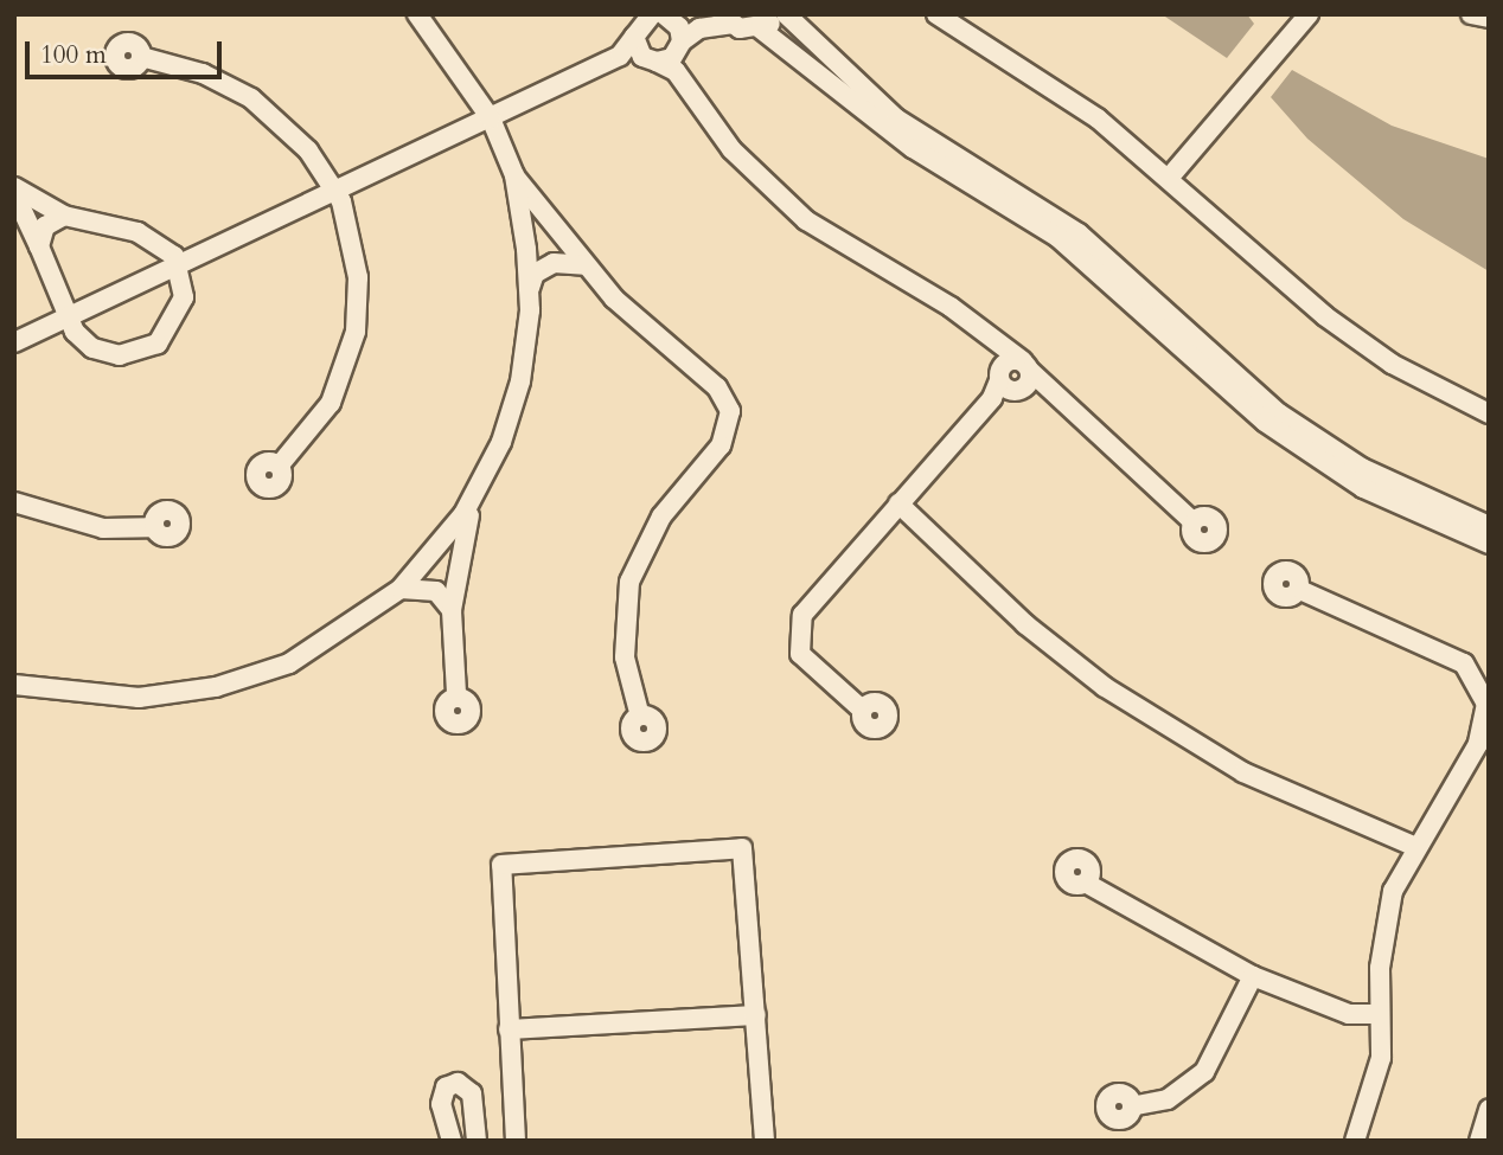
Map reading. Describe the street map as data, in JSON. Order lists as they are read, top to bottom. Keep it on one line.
{"scale_bar":"100 m"}
